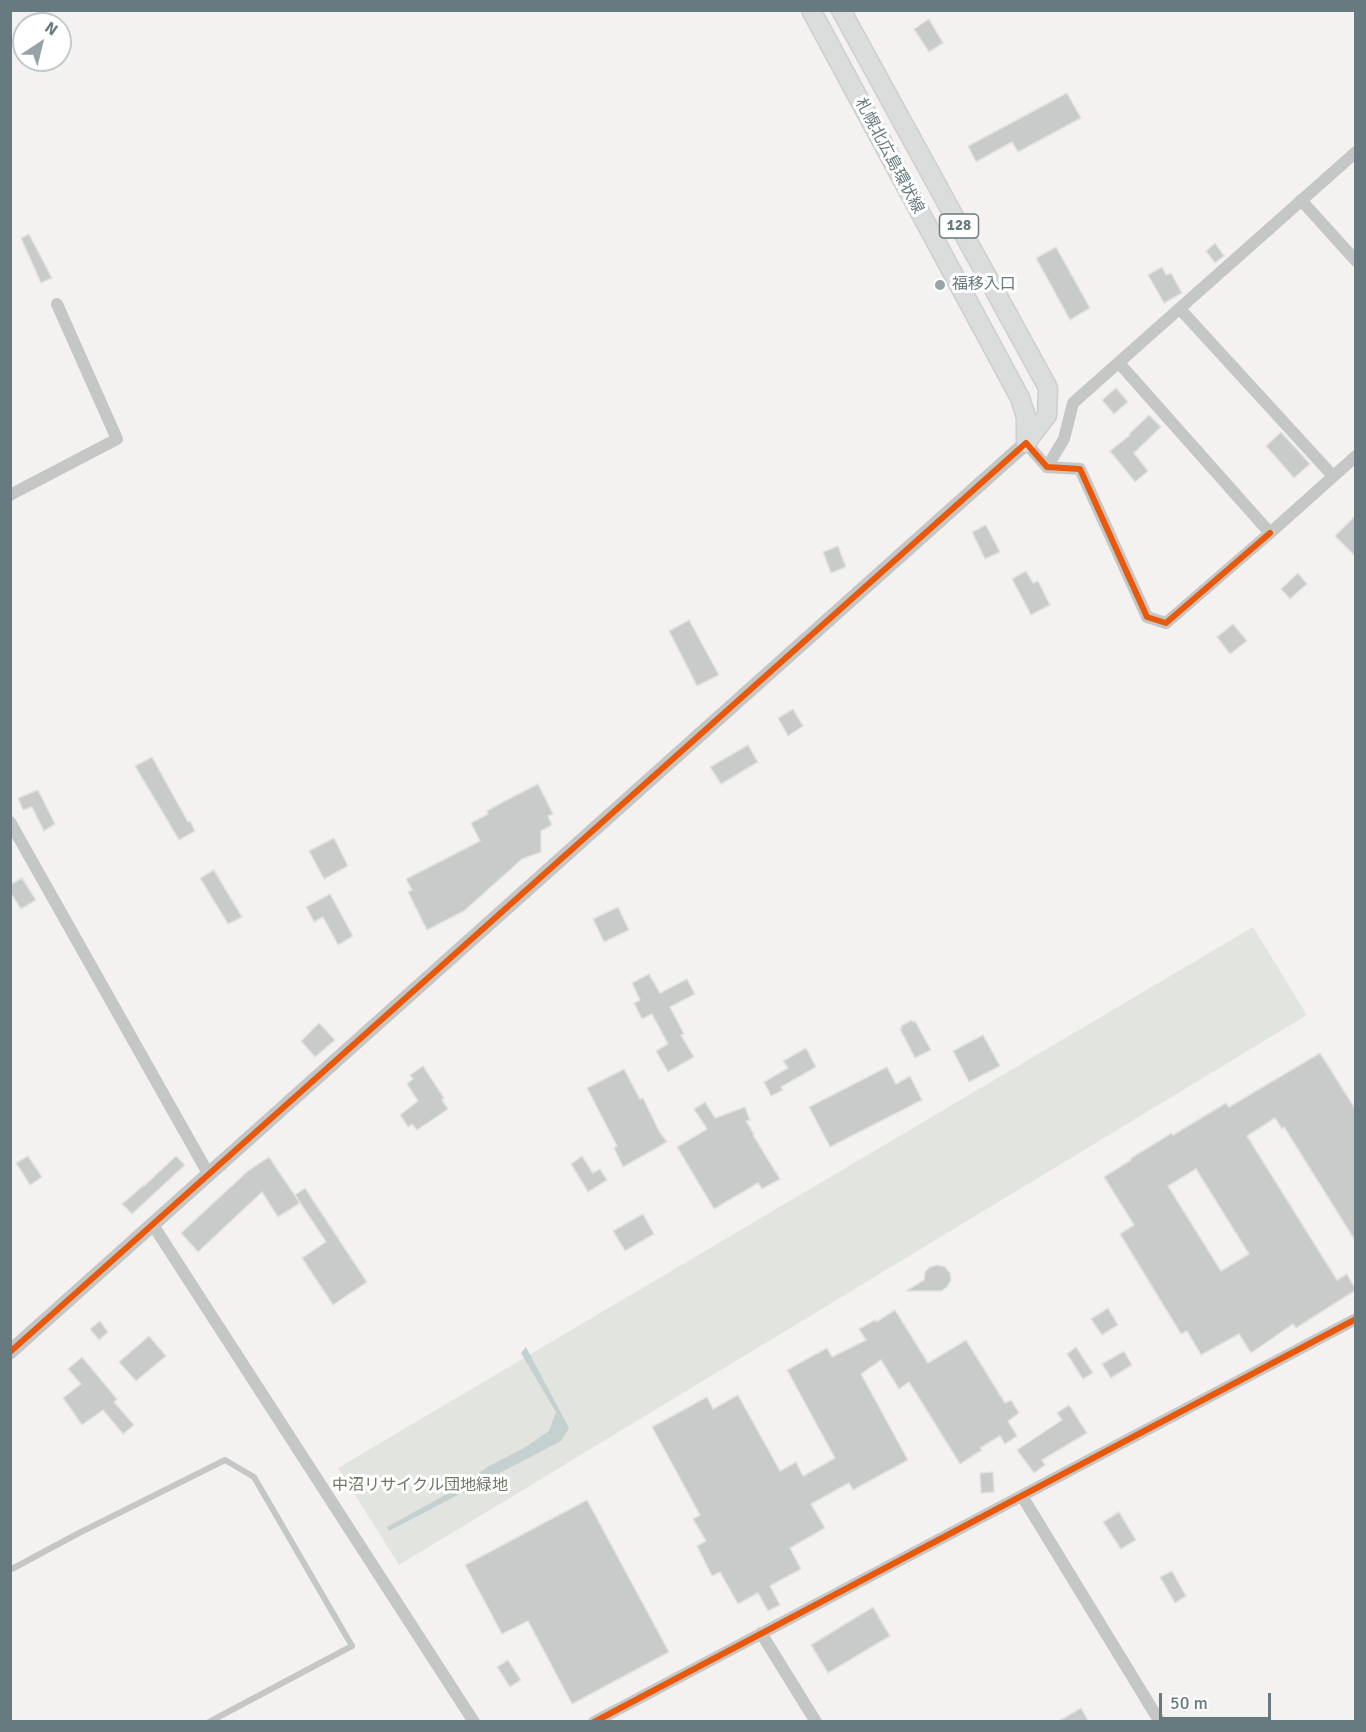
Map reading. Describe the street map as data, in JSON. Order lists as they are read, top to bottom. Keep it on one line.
{"streets":{"main road":["札幌北広島環状線","128"]},"parks":["中沼リサイクル団地緑地"],"places":["福移入口"],"scale_bar":"50 m","north":"top right"}
